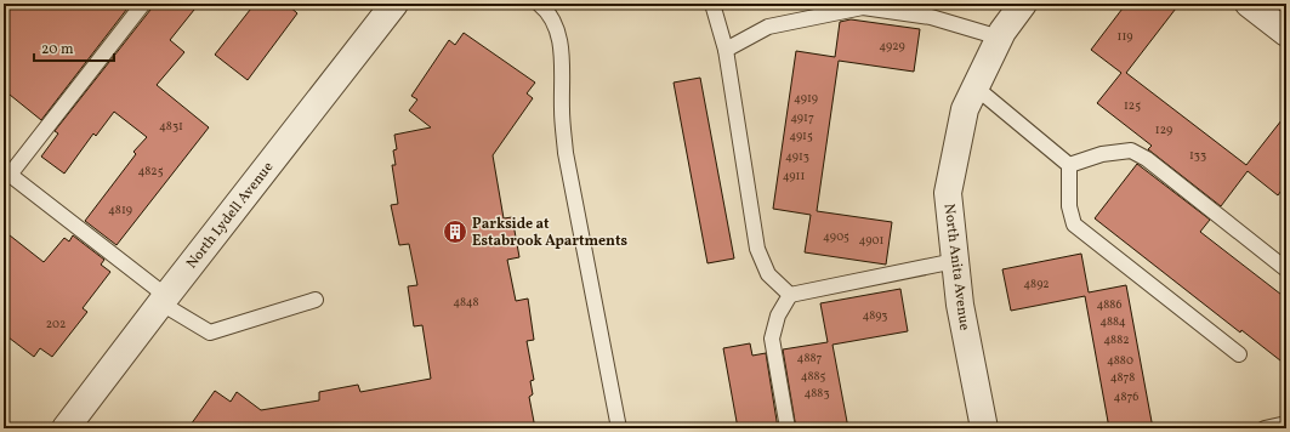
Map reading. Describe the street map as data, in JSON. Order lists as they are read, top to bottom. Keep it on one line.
{"streets":{"street":["North Lydell Avenue","North Anita Avenue"]},"places":{"building":["Parkside at Estabrook Apartments"]},"house_numbers":["119","4929","4919","125","4917","4831","129","4915","133","4913","4825","4911","4819","4905","4901","4892","4848","4886","4893","4884","202","4882","4887","4880","4885","4878","4883","4876"],"scale_bar":"20 m"}
